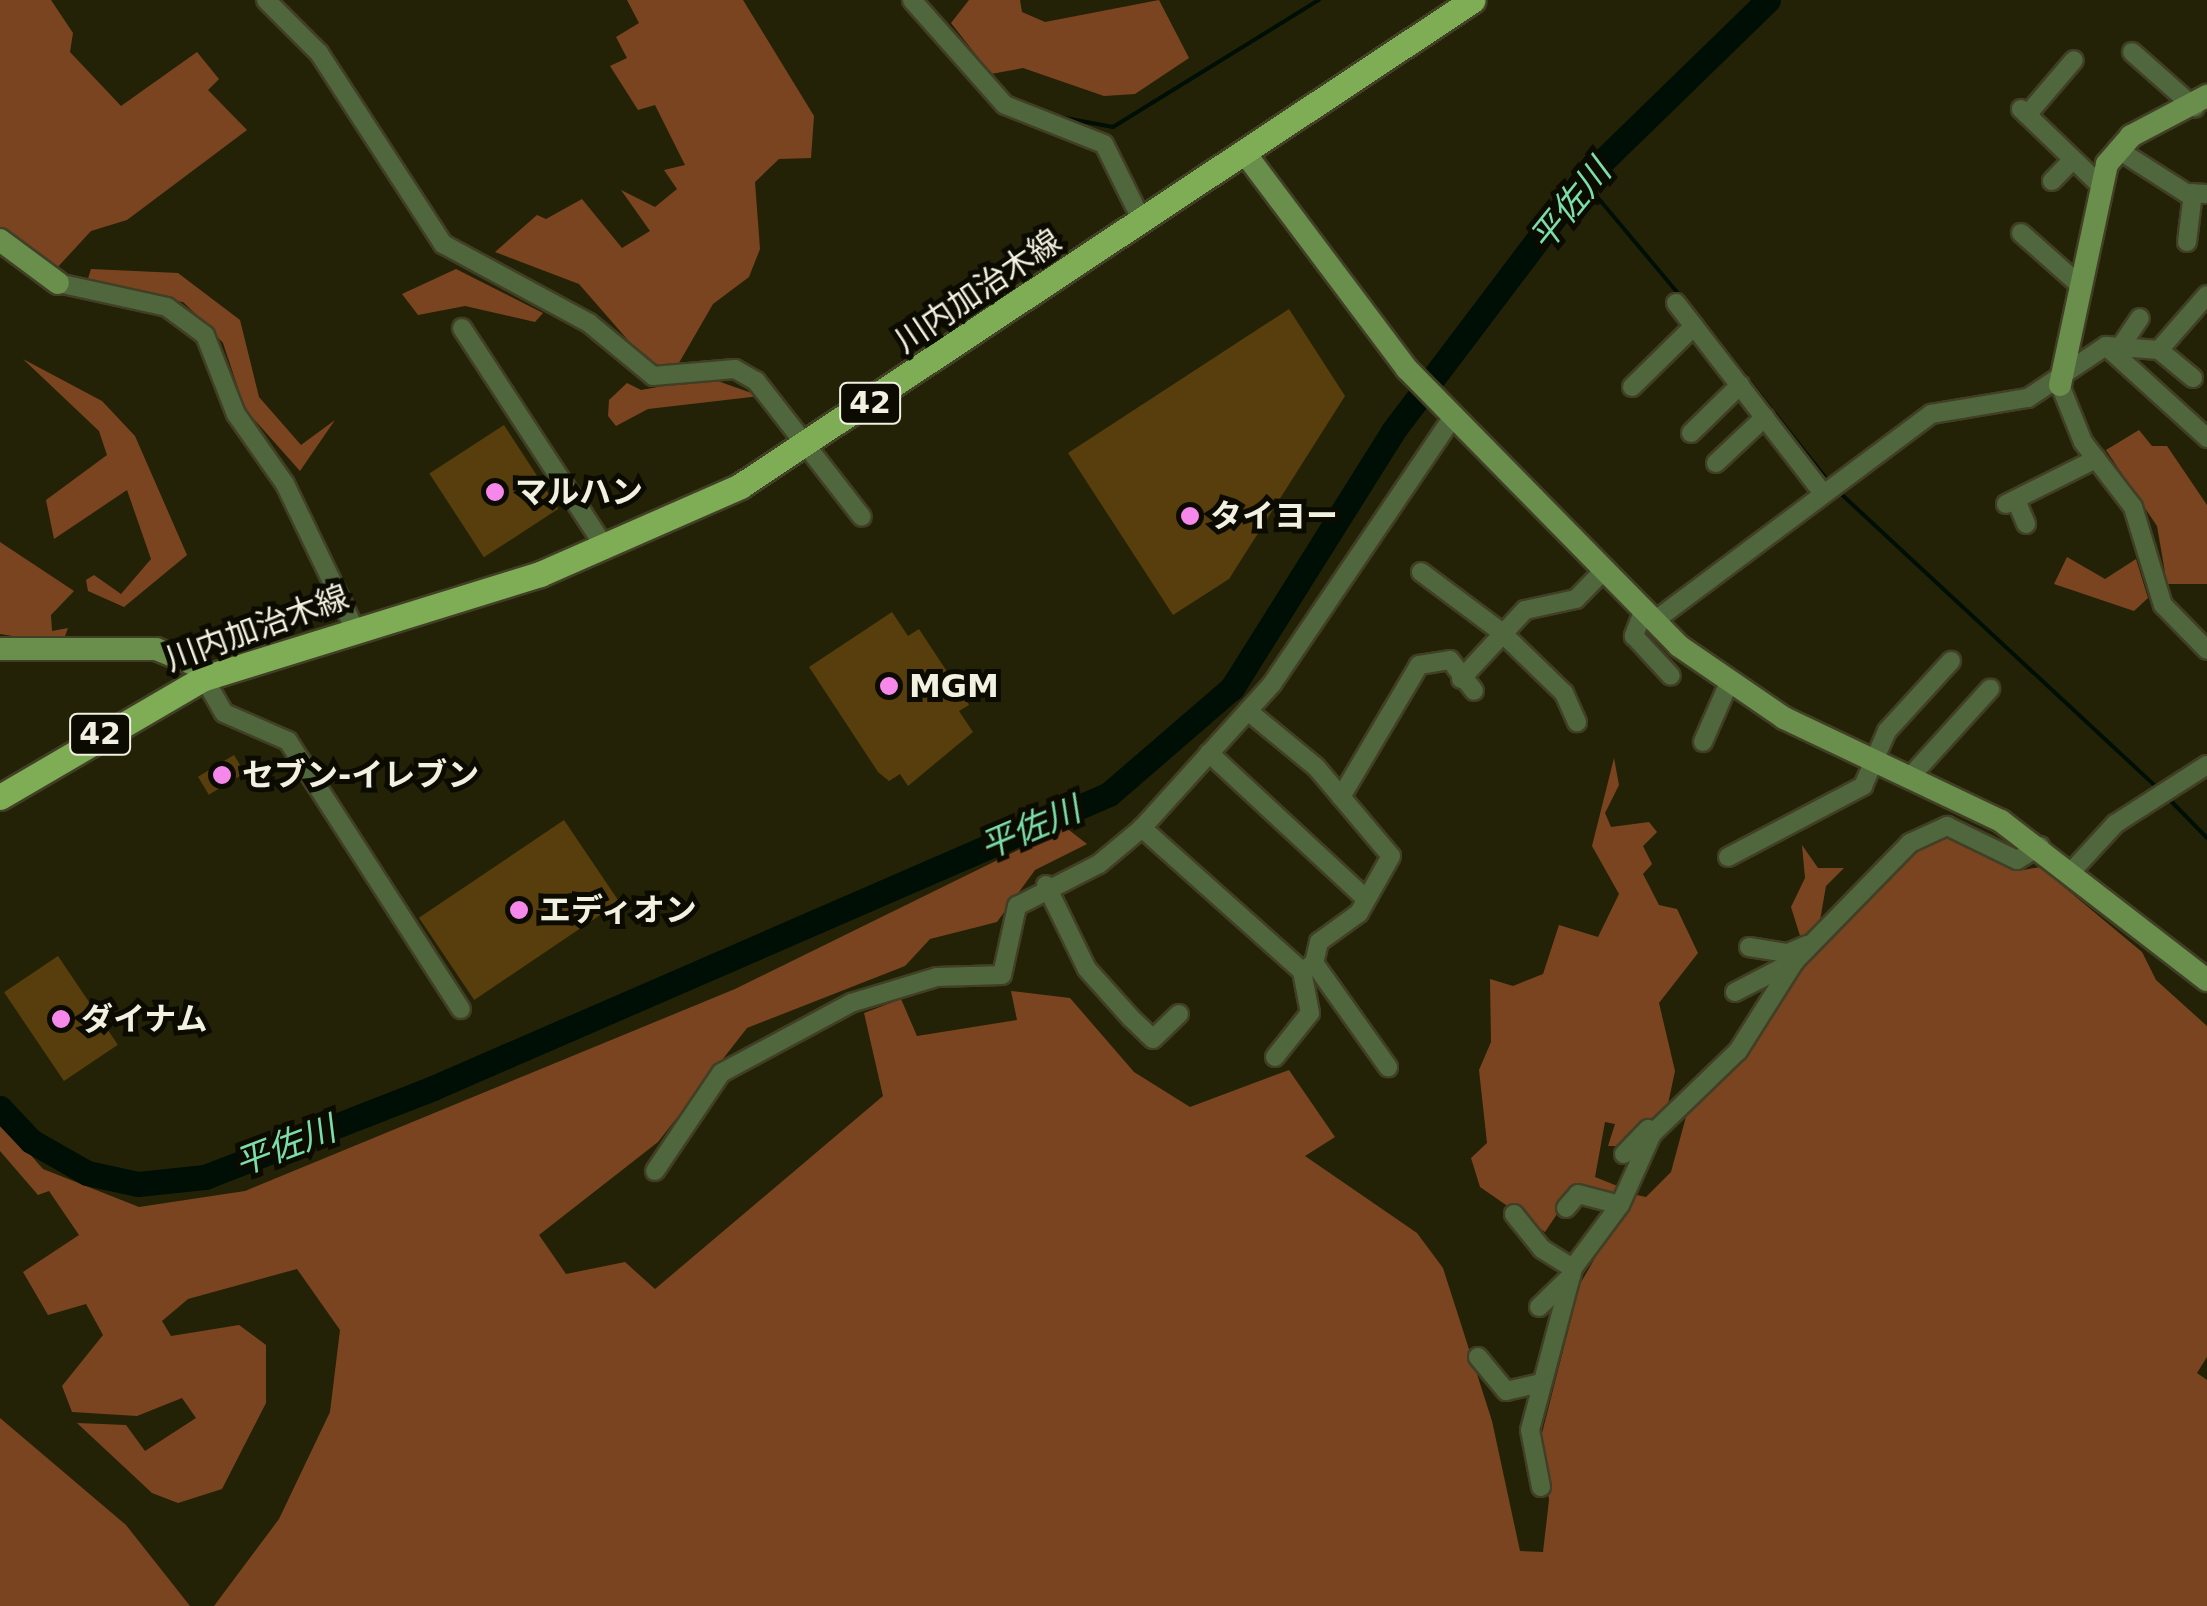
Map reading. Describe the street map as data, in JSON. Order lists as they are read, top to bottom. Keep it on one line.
{"streets":{"main road":["川内加治木線","42"]},"water":["平佐川"],"places":["マルハン","タイヨー","MGM","セブン-イレブン","エディオン","ダイナム"]}
